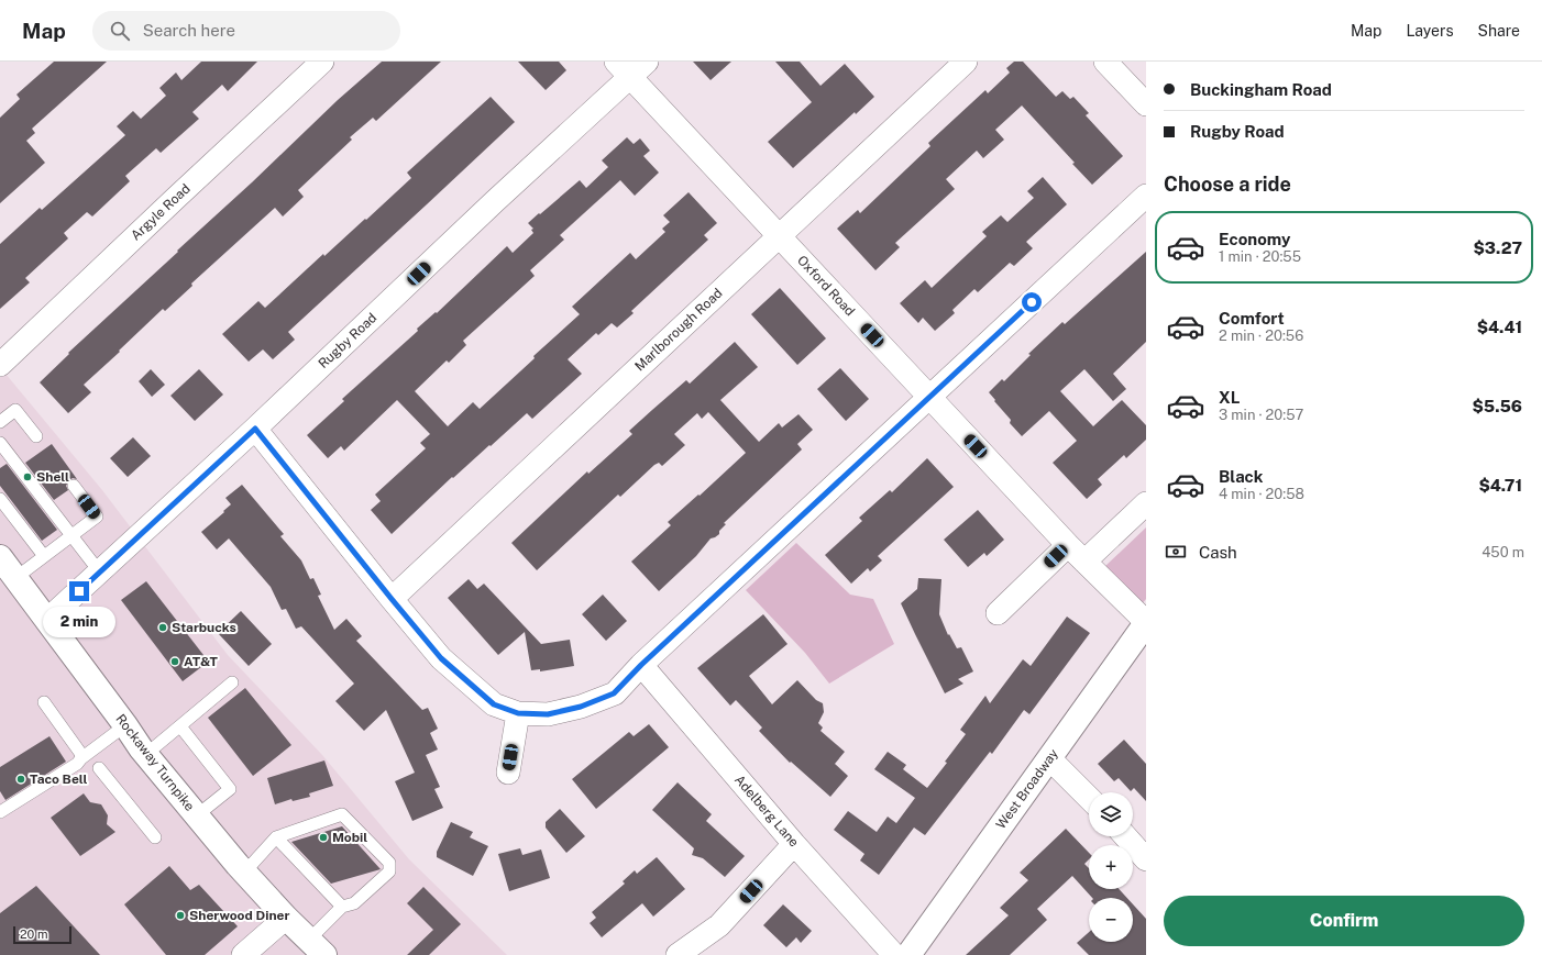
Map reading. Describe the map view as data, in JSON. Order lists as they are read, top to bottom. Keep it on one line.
{"streets":{"main road":["Rockaway Turnpike","West Broadway"],"street":["Argyle Road","Oxford Road","Marlborough Road","Rugby Road","Adelberg Lane"]},"crossings":[["Oxford Road","Marlborough Road"],["Oxford Road","Rugby Road"],["Oxford Road","West Broadway"],["Rugby Road","Rockaway Turnpike"]],"places":["Shell","Starbucks","AT&T","Taco Bell","Mobil","Sherwood Diner"],"scale_bar":"20 m","page":{"header":"Map","search":"Search here","nav":["Map","Layers","Share"],"banner":["Buckingham Road","Rugby Road"],"heading":"Choose a ride","list":[{"name":"Economy","note":"1 min · 20:55","value":"$3.27"},{"name":"Comfort","note":"2 min · 20:56","value":"$4.41"},{"name":"XL","note":"3 min · 20:57","value":"$5.56"},{"name":"Black","note":"4 min · 20:58","value":"$4.71"}],"pay":["Cash","450 m"],"bubble":"2 min","map_buttons":["+","−"],"buttons":"Confirm","scale":"20 m"}}
